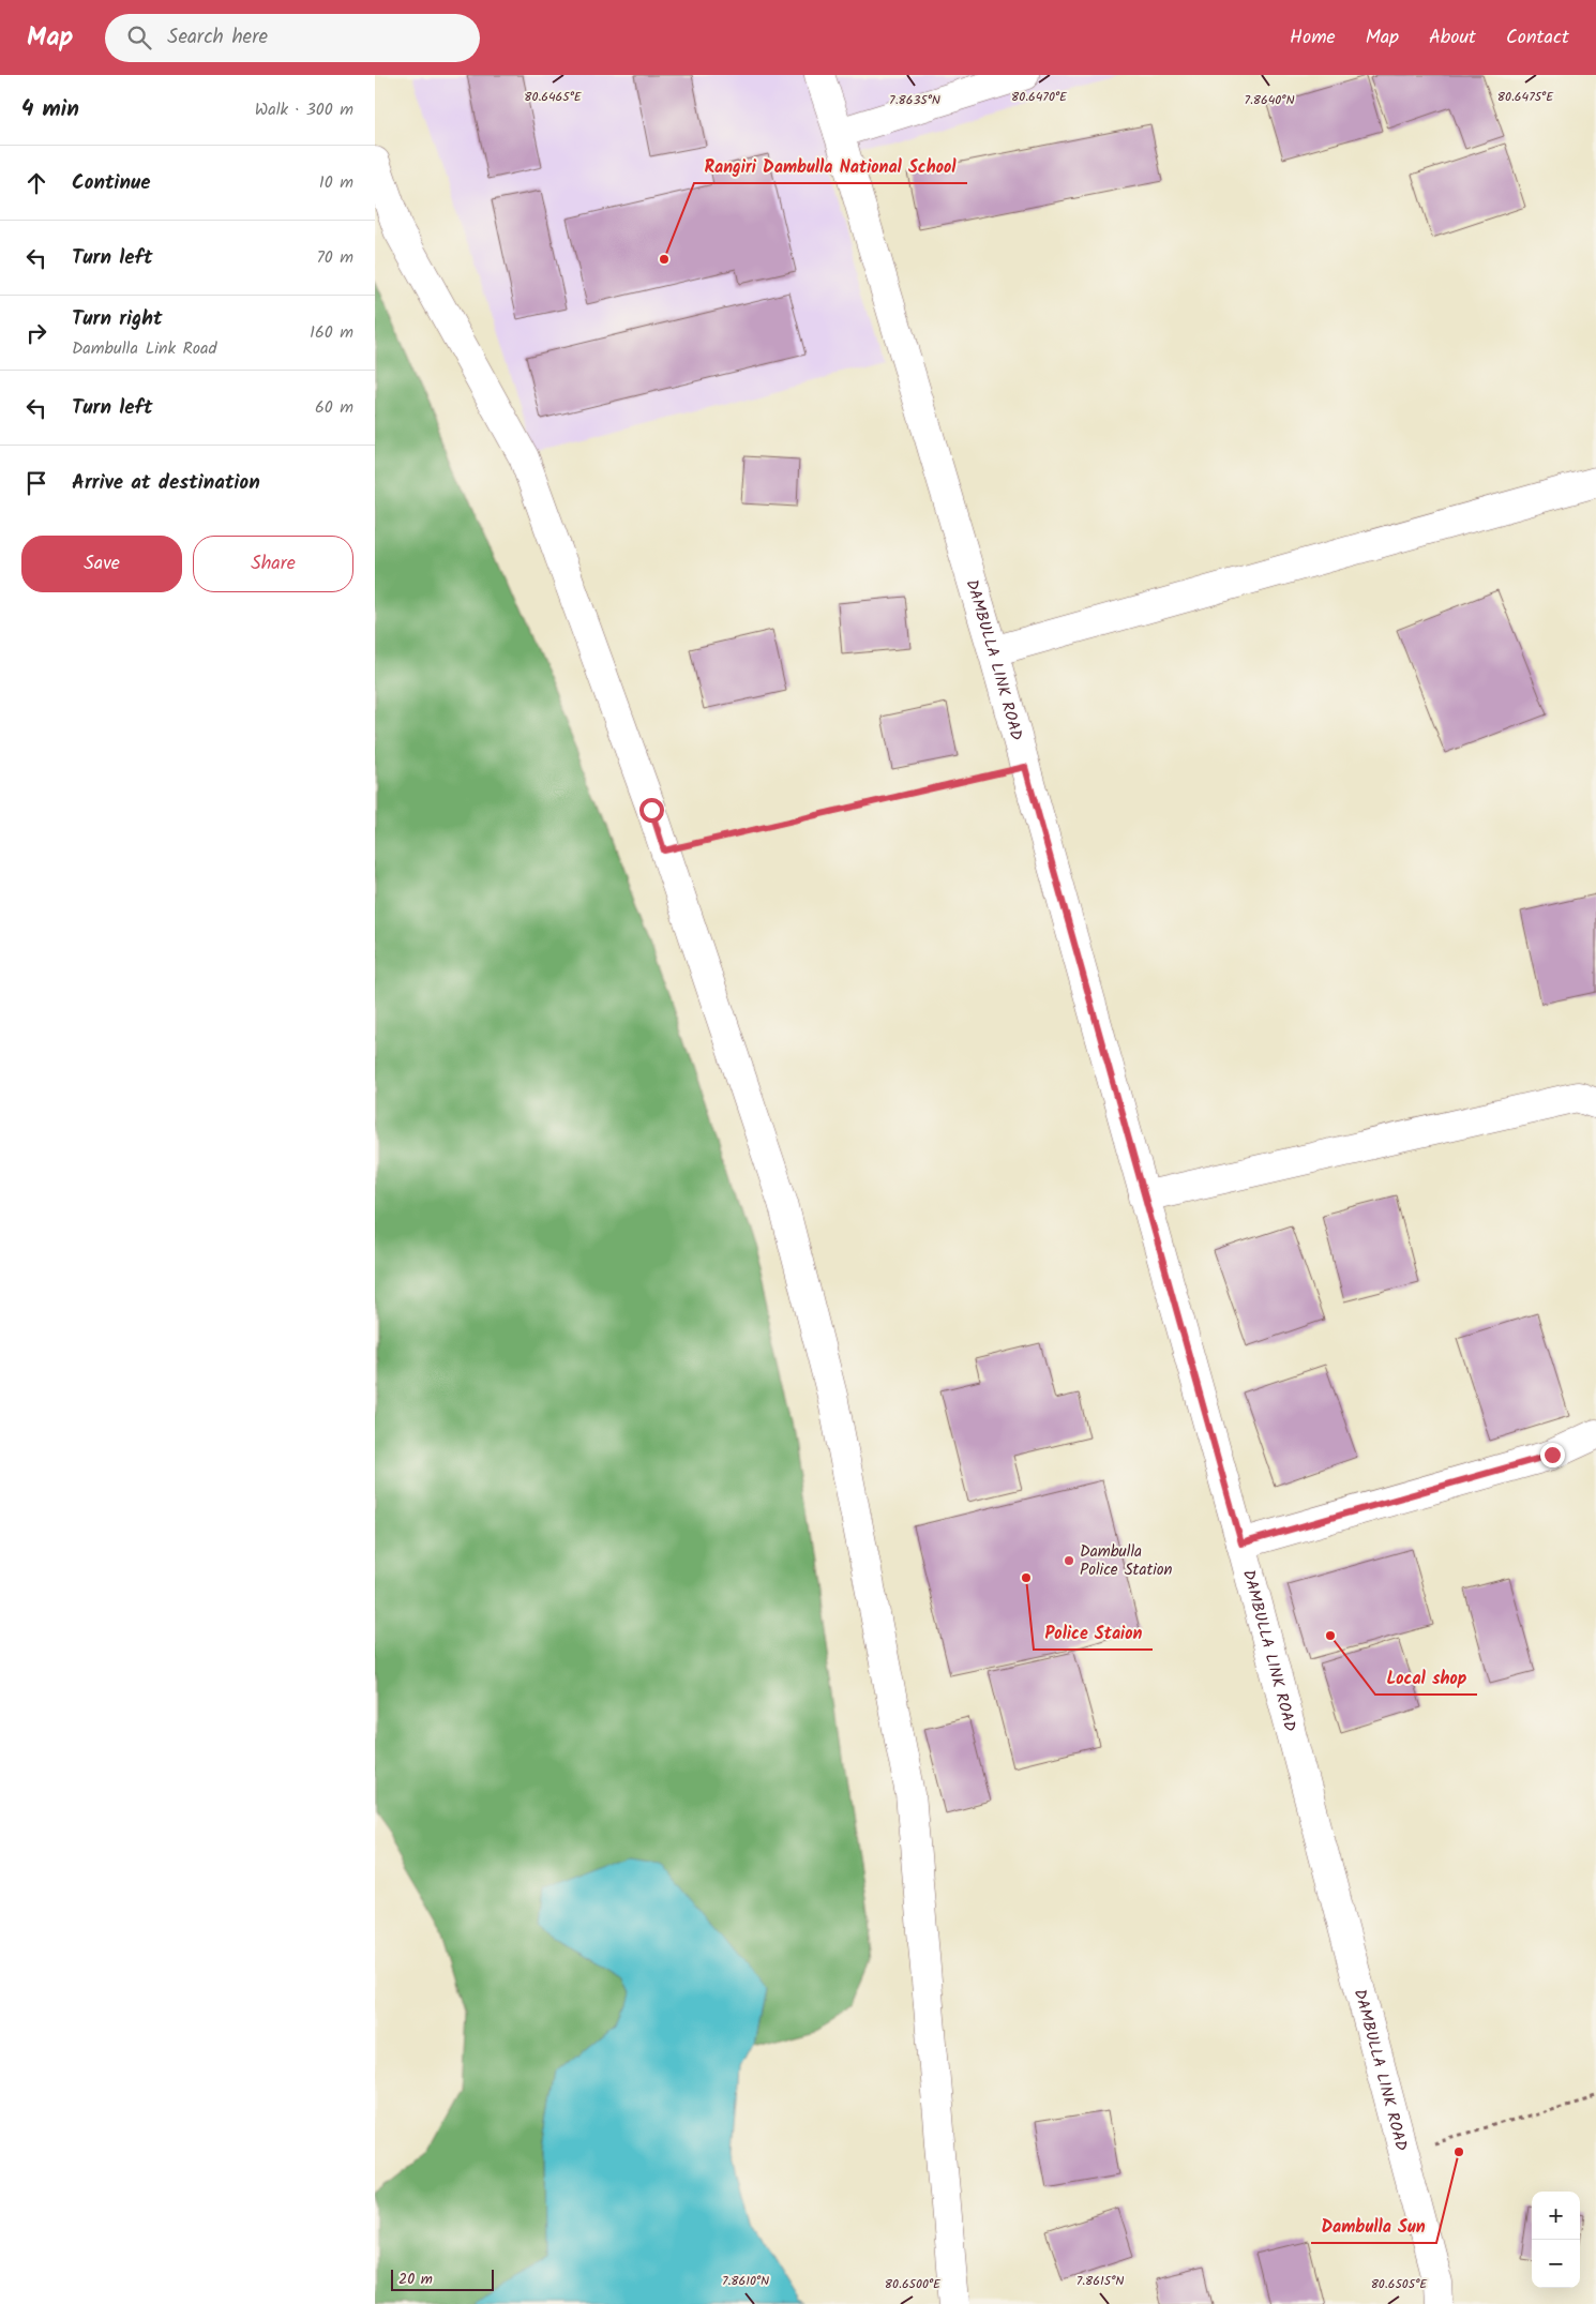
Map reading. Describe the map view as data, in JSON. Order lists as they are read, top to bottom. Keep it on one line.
{"streets":{"street":["DAMBULLA LINK ROAD"]},"places":["Rangiri Dambulla National School","Dambulla Police Station","Police Staion","Local shop","Dambulla Sun"],"scale_bar":"20 m","page":{"header":"Map","search":"Search here","nav":["Home","Map","About","Contact"],"heading":["4 min","Walk · 300 m"],"list":[["Continue","10 m"],["Turn left","70 m"],["Turn right","Dambulla Link Road","160 m"],["Turn left","60 m"],"Arrive at destination"],"buttons":["Save","Share"],"map_buttons":["+","−"],"scale":"20 m"},"coordinates":["80.6475°E","80.6470°E","80.6465°E","7.8635°N","7.8640°N","7.8610°N","7.8615°N","80.6500°E","80.6505°E"]}
